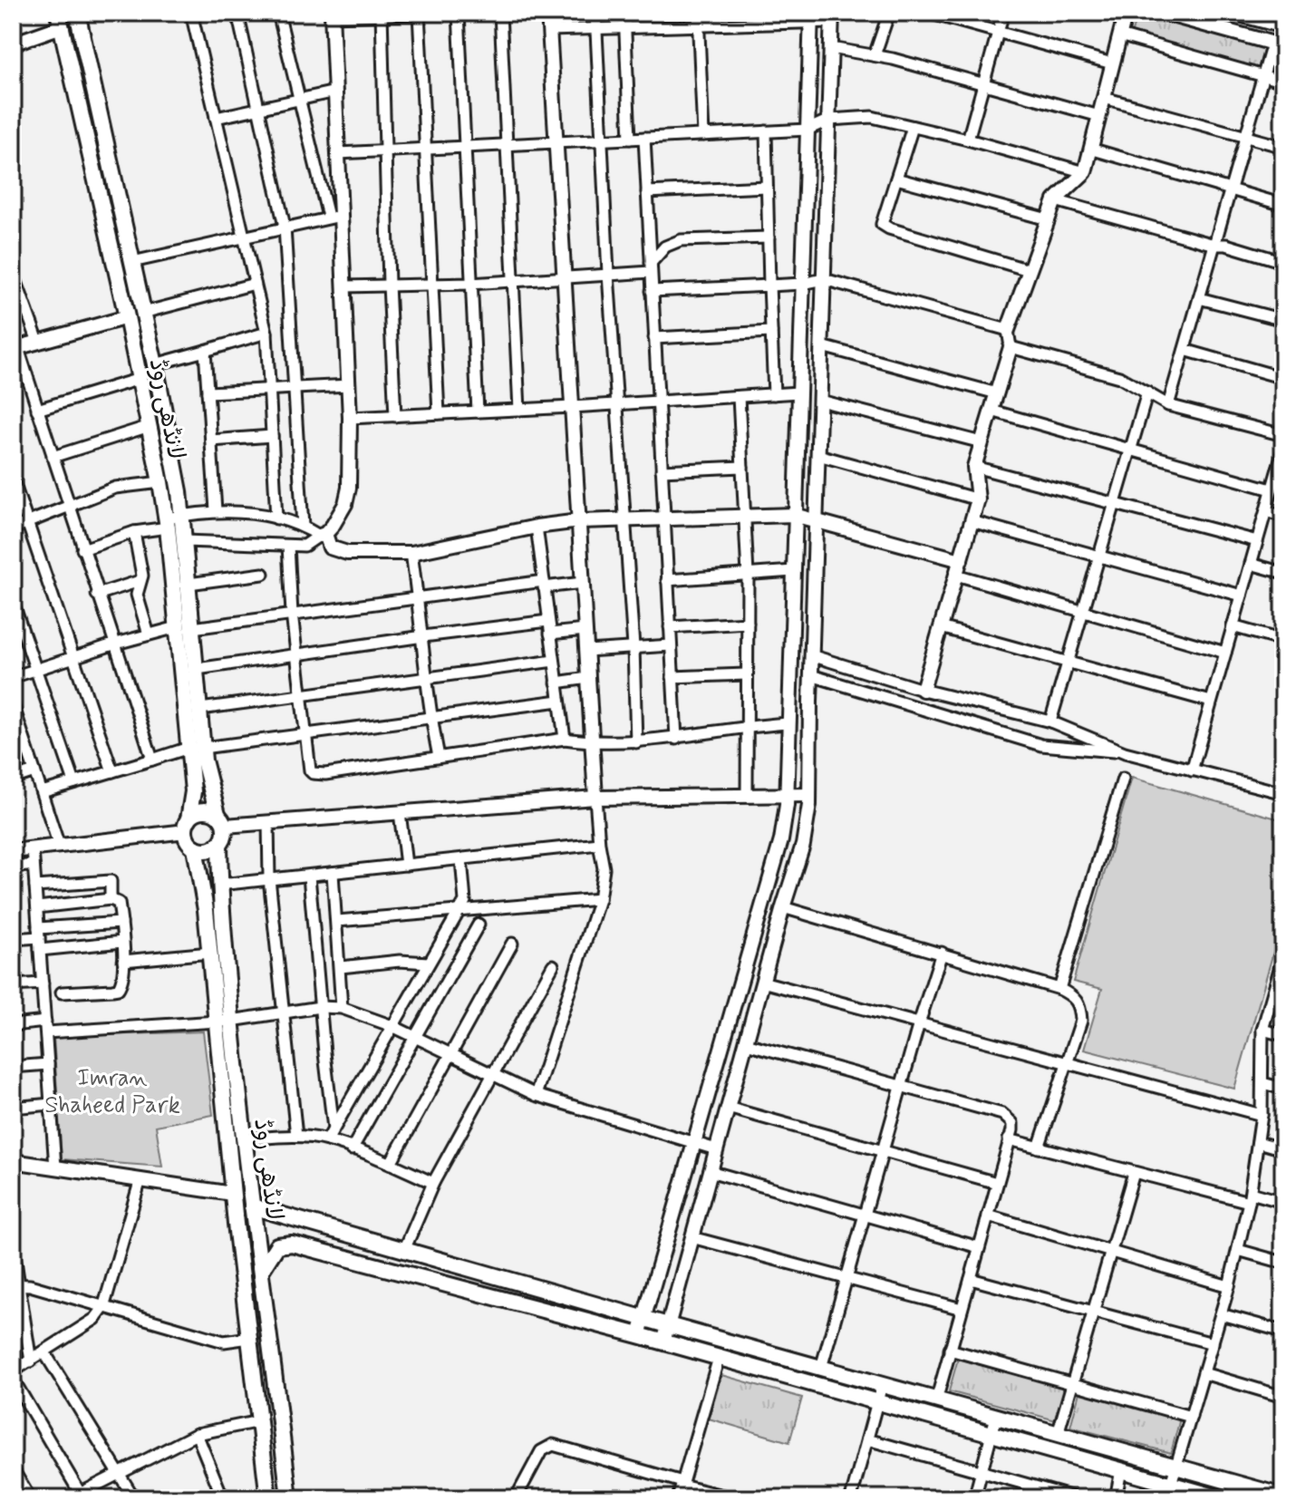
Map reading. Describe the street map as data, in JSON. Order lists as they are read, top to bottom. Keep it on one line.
{"streets":{"main road":["لانڈھی روڈ"]},"parks":["Imran Shaheed Park"]}
